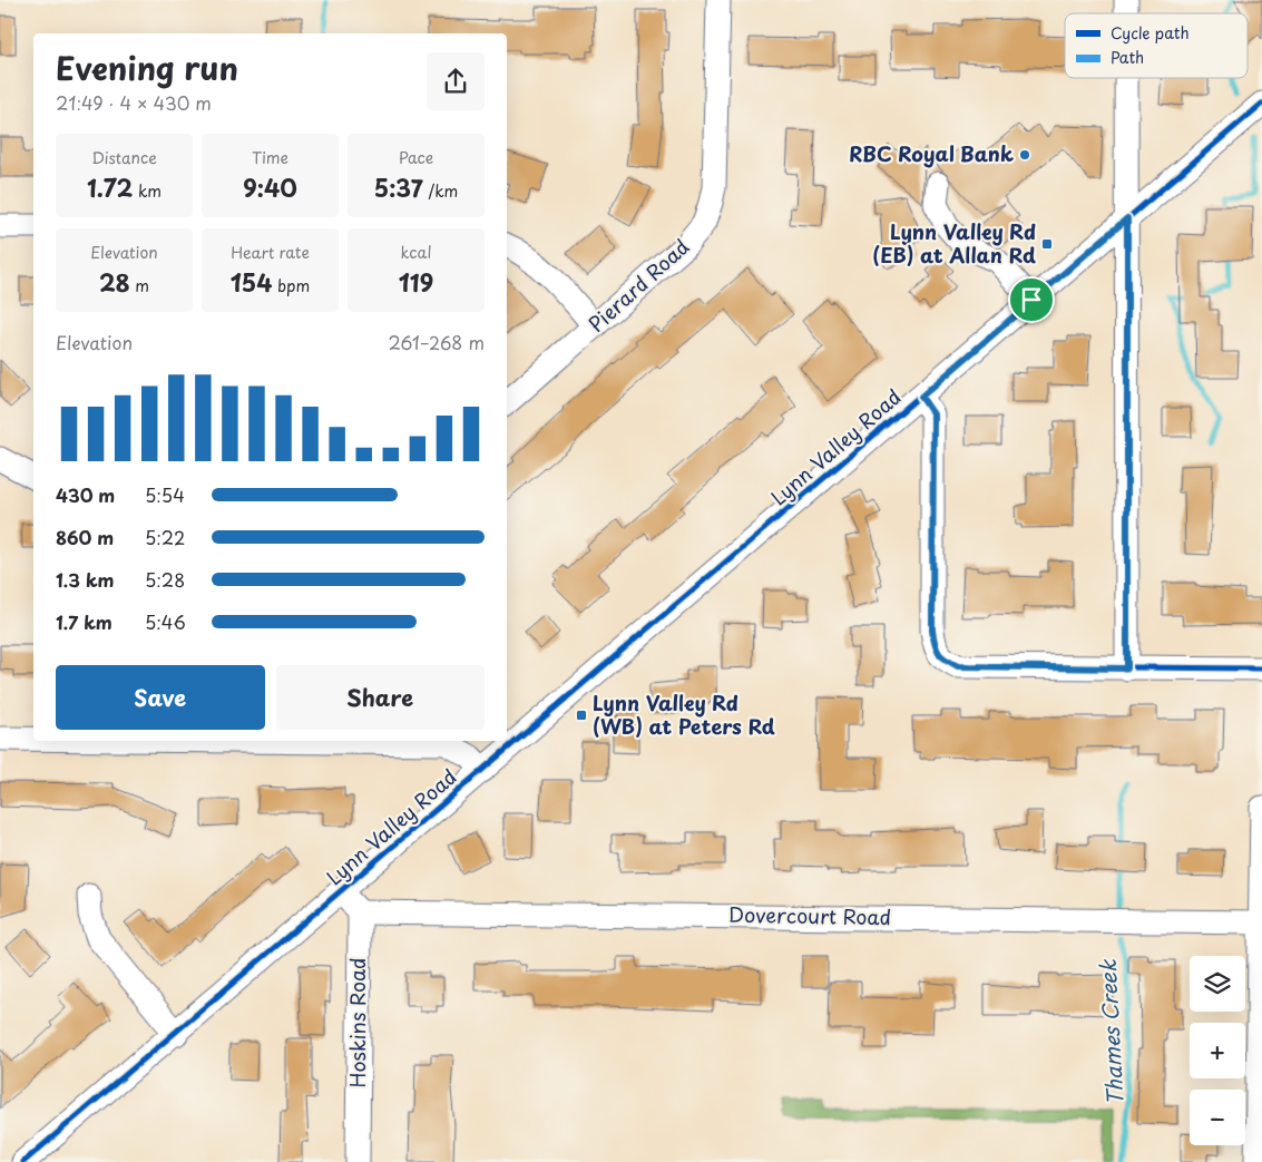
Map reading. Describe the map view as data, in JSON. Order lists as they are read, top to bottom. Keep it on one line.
{"streets":{"street":["Pierard Road","Lynn Valley Road","Dovercourt Road","Hoskins Road"]},"crossings":[["Dovercourt Road","Hoskins Road"]],"water":["Thames Creek"],"places":{"other":["RBC Royal Bank"],"transit":["Lynn Valley Rd (EB) at Allan Rd","Lynn Valley Rd (WB) at Peters Rd"]},"legend":["Cycle path","Path"],"page":{"heading":["Evening run","21:49 · 4 × 430 m"],"stats":[["Distance","1.72 km"],["Time","9:40"],["Pace","5:37 /km"],["Elevation","28 m"],["Heart rate","154 bpm"],["kcal","119"]],"chart":["Elevation","261–268 m"],"list":[{"name":"430 m","note":"5:54"},{"name":"860 m","note":"5:22"},{"name":"1.3 km","note":"5:28"},{"name":"1.7 km","note":"5:46"}],"buttons":["Save","Share"],"map_buttons":["+","−"]}}
